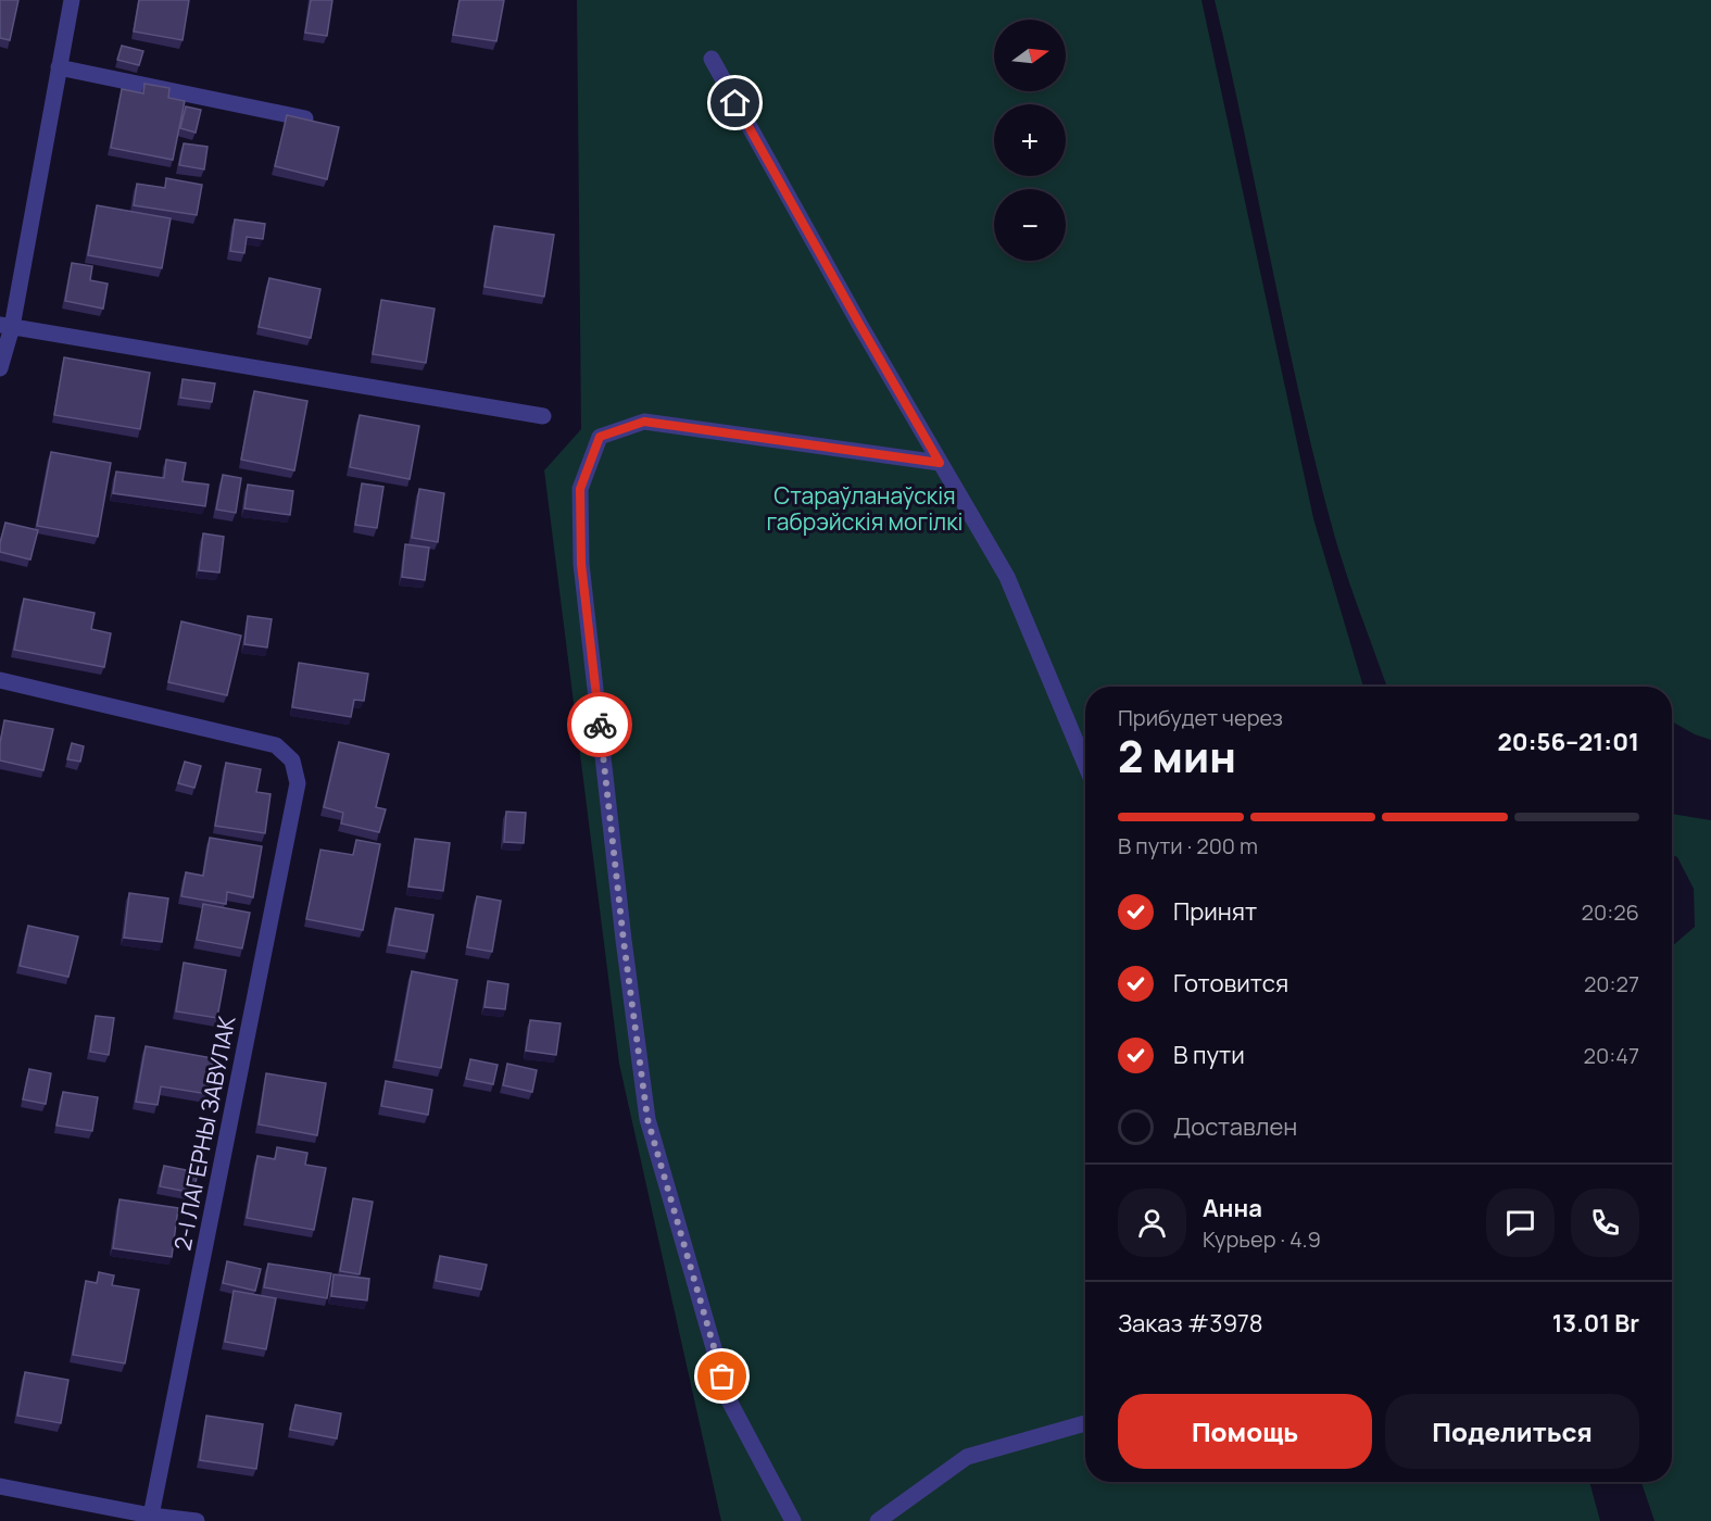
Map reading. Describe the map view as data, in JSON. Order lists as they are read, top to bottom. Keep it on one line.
{"streets":{"street":["2-І ЛАГЕРНЫ ЗАВУЛАК"]},"parks":["Стараўланаўскія габрэйскія могілкі"],"north":"right","page":{"map_buttons":["+","−"],"heading":["2 мин","Прибудет через","20:56–21:01"],"panel":["Анна","Курьер · 4.9","Заказ #3978","13.01 Br"],"bar":"В пути · 200 m","list":[["Принят","20:26"],["Готовится","20:27"],["В пути","20:47"],"Доставлен"],"buttons":["Помощь","Поделиться"]}}
